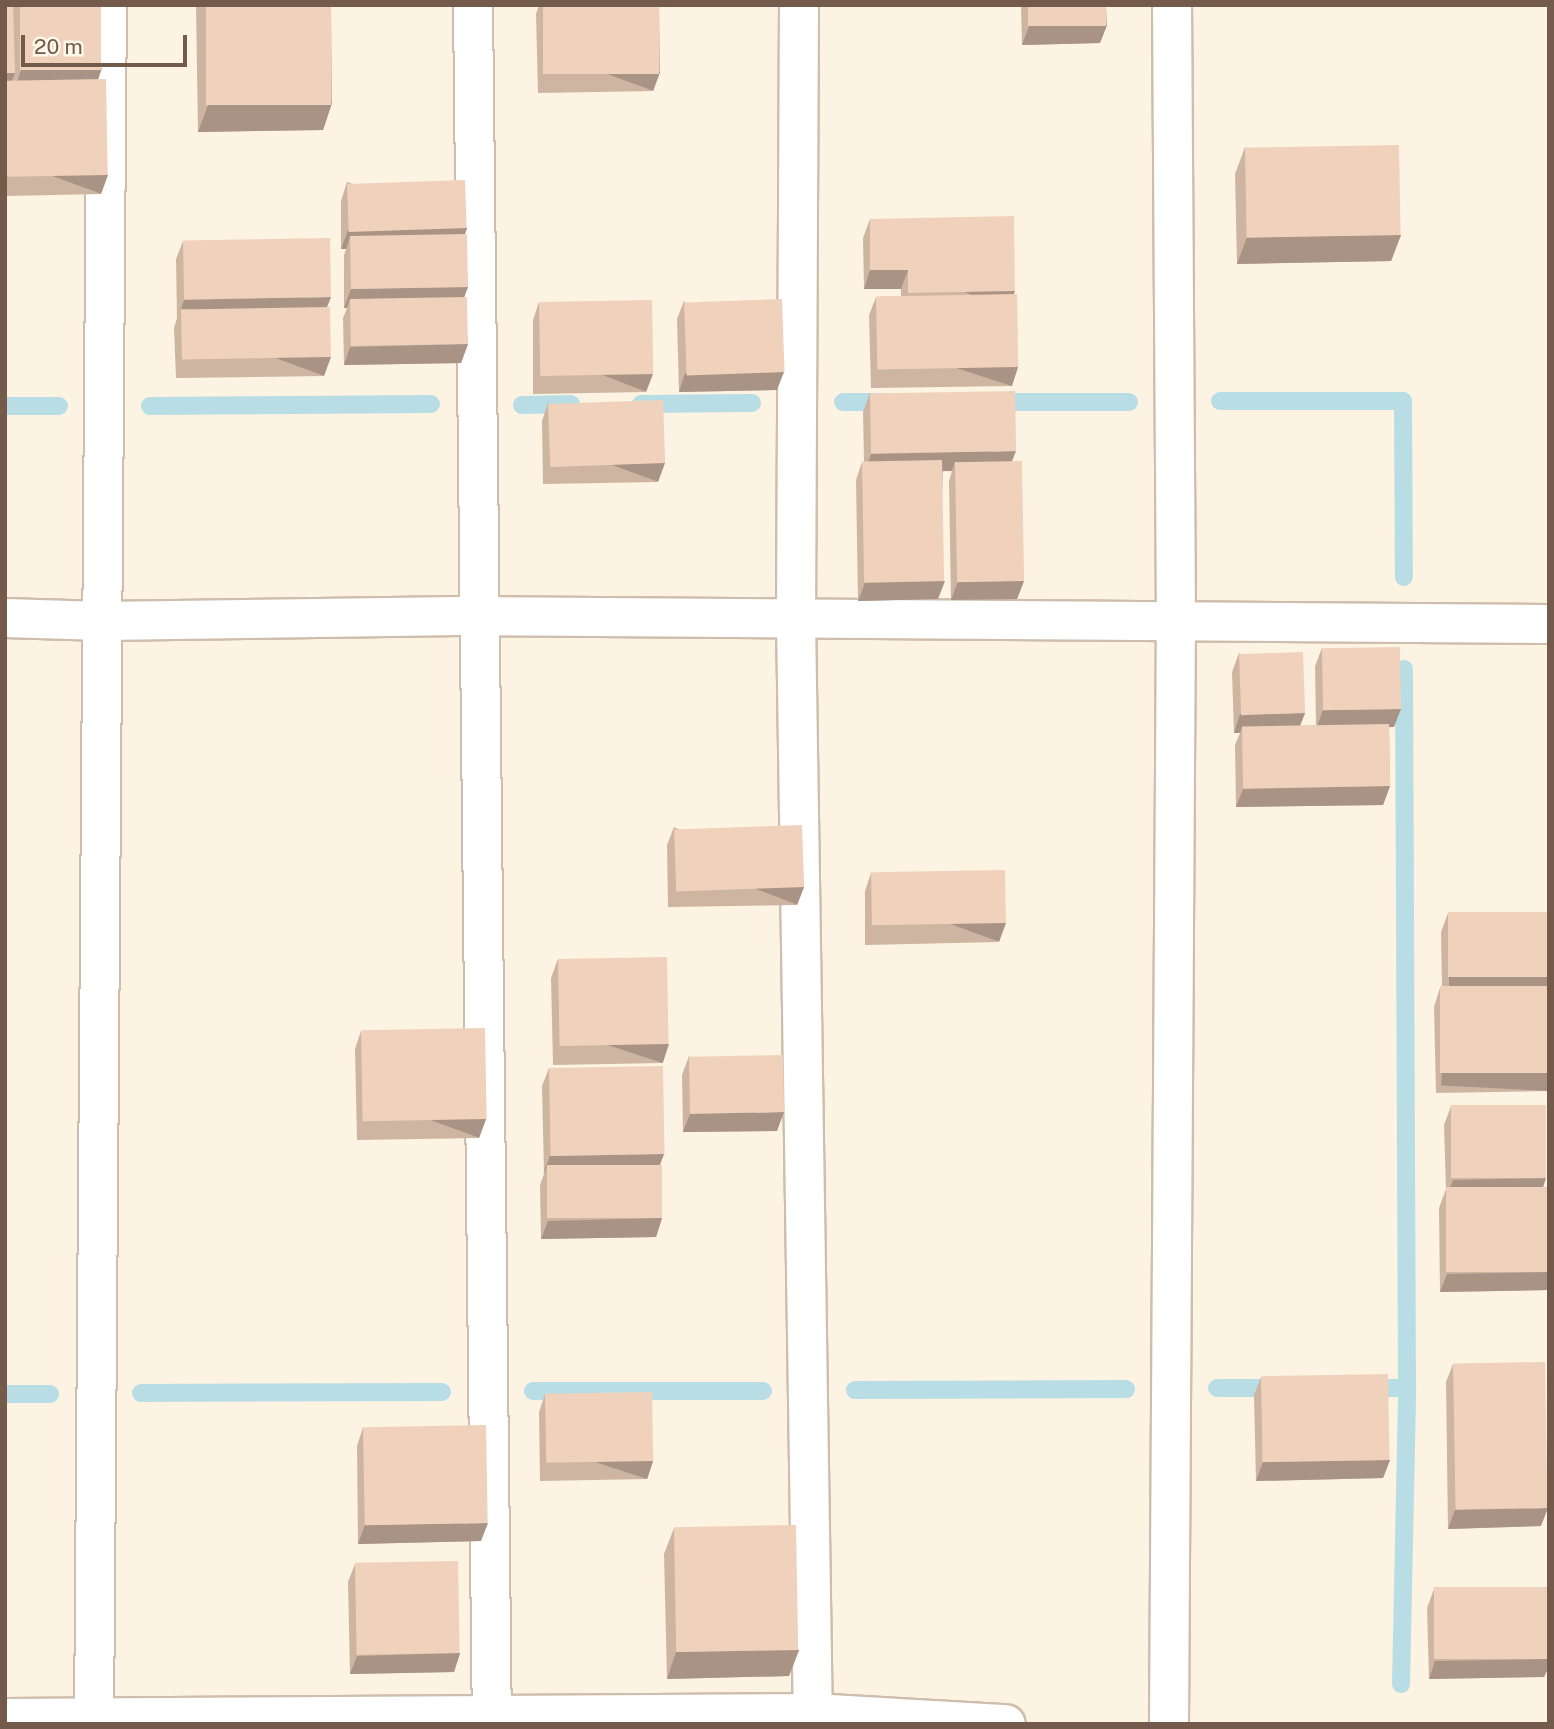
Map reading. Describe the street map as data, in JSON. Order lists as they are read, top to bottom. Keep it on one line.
{"scale_bar":"20 m"}
